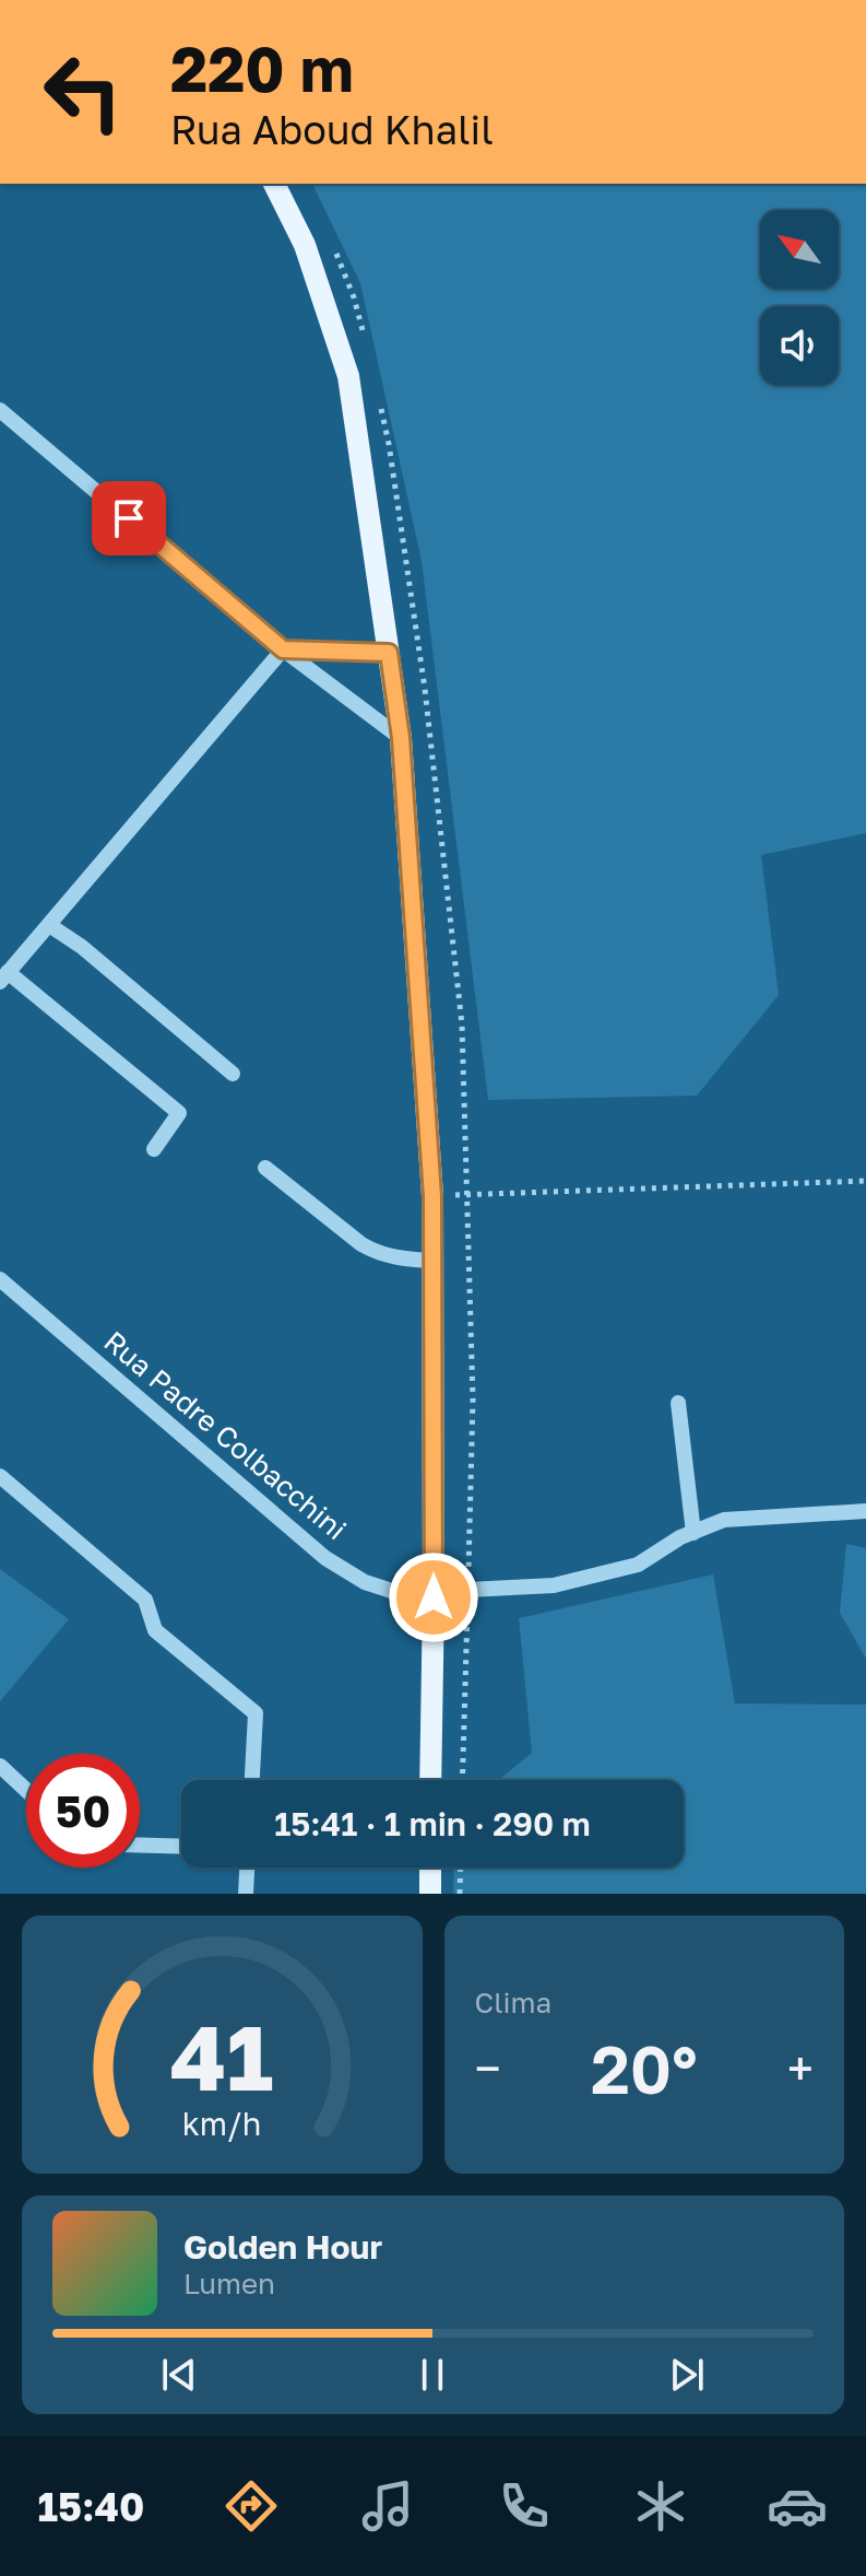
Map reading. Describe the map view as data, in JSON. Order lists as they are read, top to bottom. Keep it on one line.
{"streets":{"street":["Rua Padre Colbacchini"]},"north":"top left","page":{"turn":["220 m","Rua Aboud Khalil"],"limit":"50","trip":"15:41 · 1 min · 290 m","tile":"Clima","heat":["−","20°","+"],"song":["Golden Hour","Lumen"],"tabs":"15:40","gauge":["41","km/h"]}}
